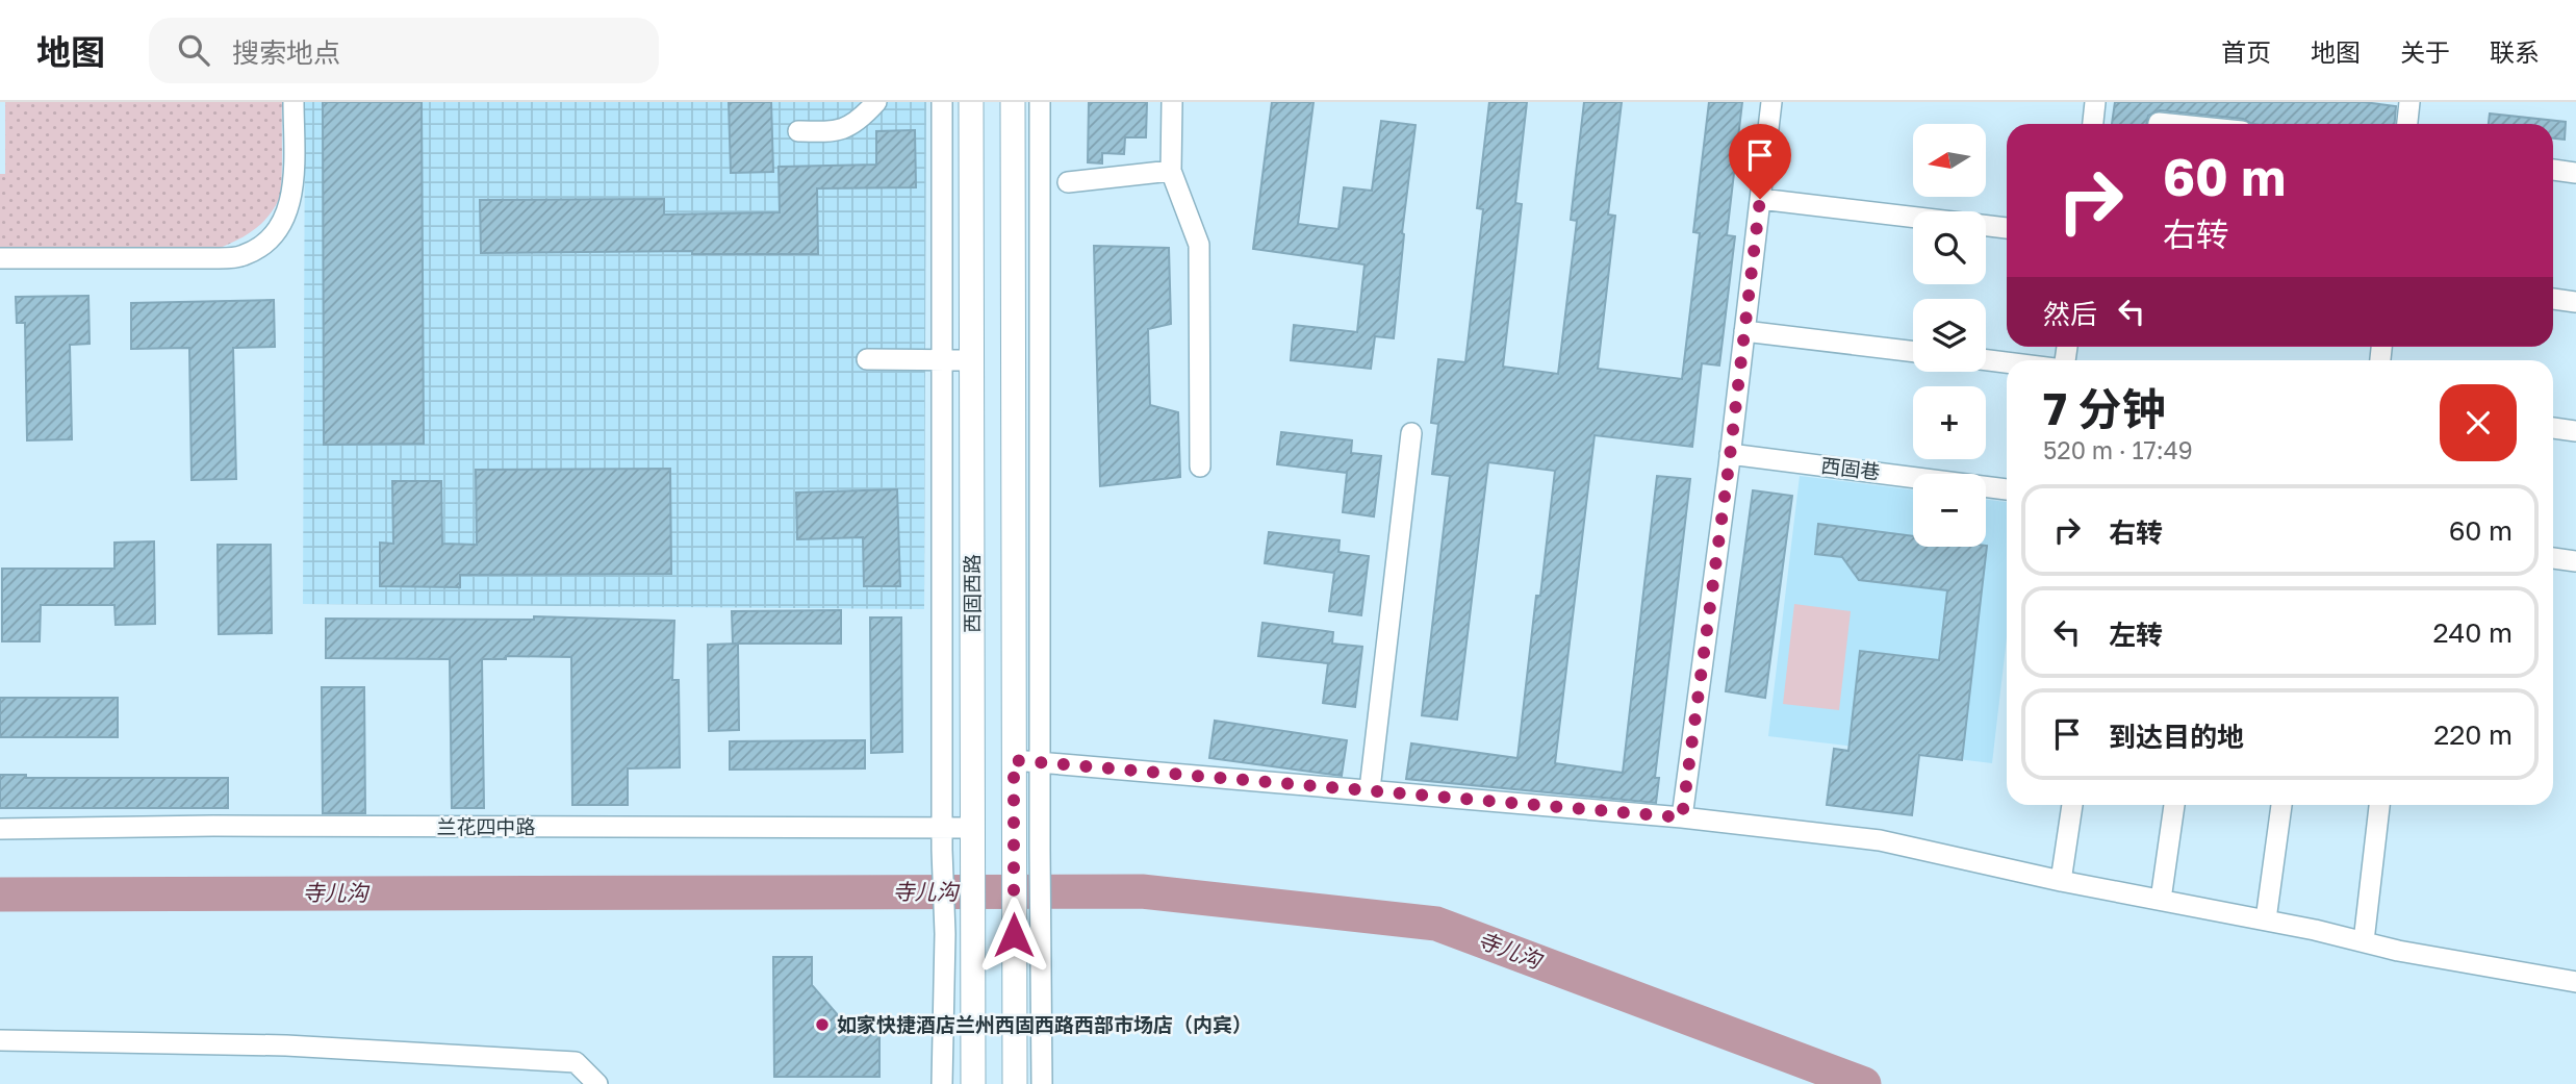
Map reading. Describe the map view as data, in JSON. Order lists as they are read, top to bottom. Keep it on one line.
{"streets":{"main road":["西固西路"],"street":["西固巷","兰花四中路"]},"crossings":[["西固西路","兰花四中路"]],"water":["寺儿沟"],"places":["如家快捷酒店兰州西固西路西部市场店（内宾）"],"north":"left","page":{"header":"地图","search":"搜索地点","nav":["首页","地图","关于","联系"],"map_buttons":["+","−"],"turn":["60 m","右转"],"then":"然后","heading":["7 分钟","520 m · 17:49"],"list":[{"name":"右转","value":"60 m"},{"name":"左转","value":"240 m"},{"name":"到达目的地","value":"220 m"}]}}
